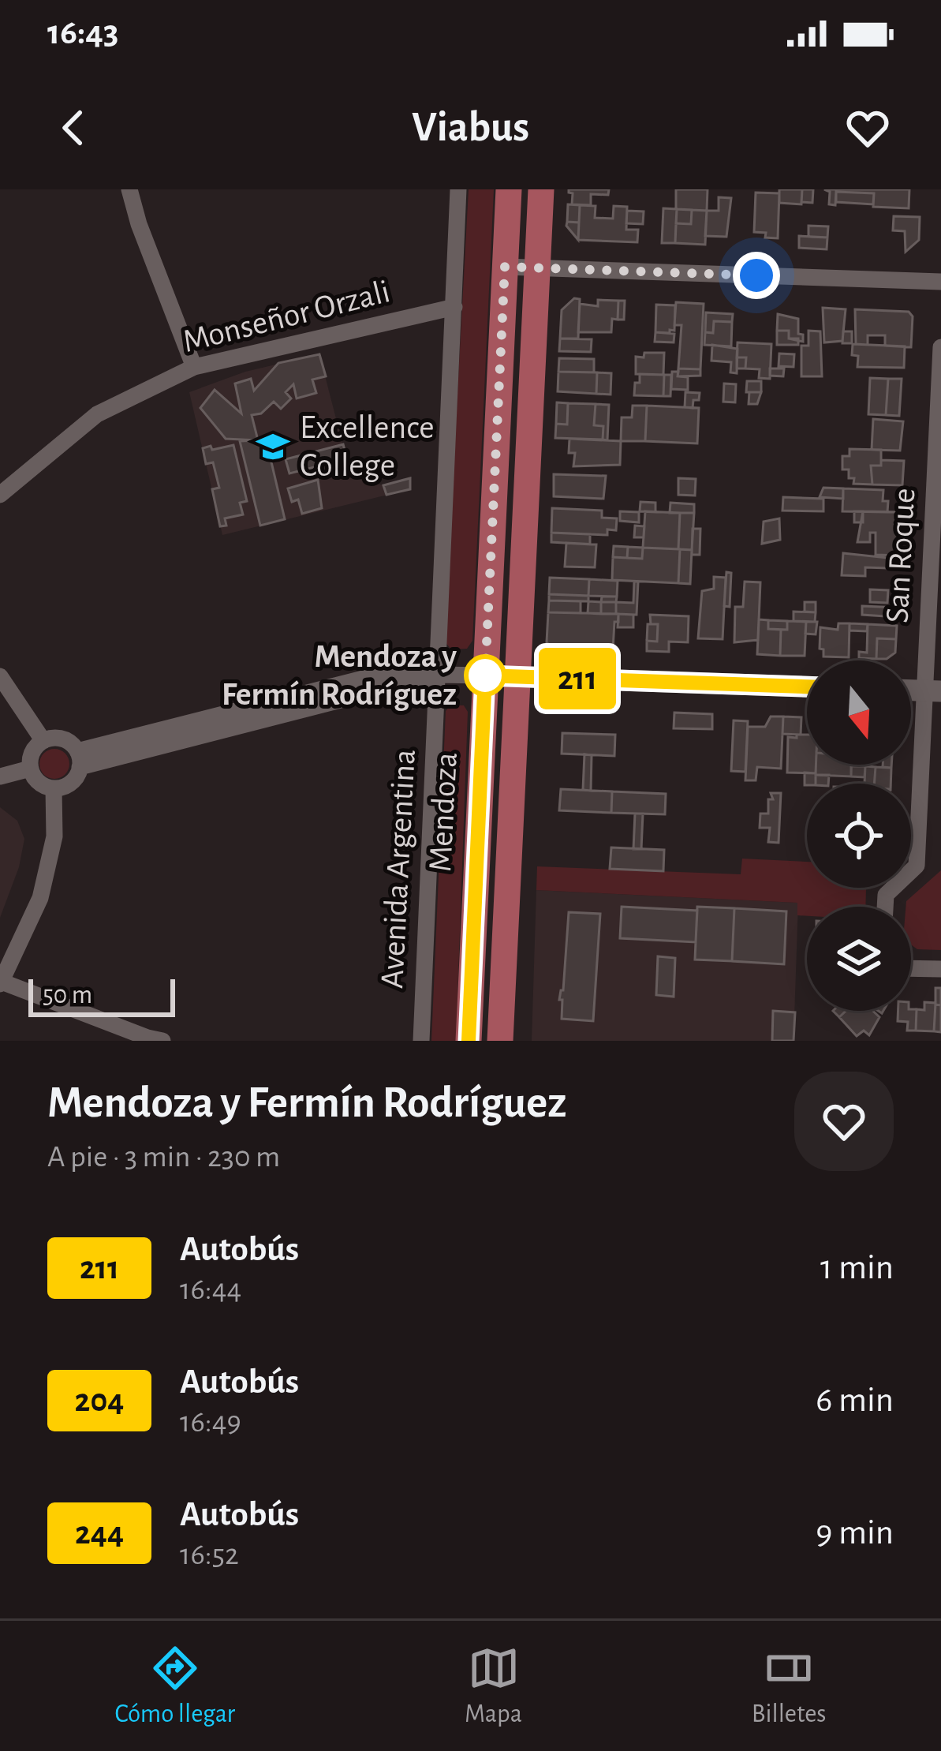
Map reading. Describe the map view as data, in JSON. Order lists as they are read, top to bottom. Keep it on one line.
{"streets":{"main road":["Mendoza"],"street":["Monseñor Orzali","San Roque","Avenida Argentina"]},"crossings":[["Monseñor Orzali","Avenida Argentina"]],"places":{"school or university":["Excellence College"],"other":["Mendoza y Fermín Rodríguez"]},"lines":["bus line 211"],"scale_bar":"50 m","north":"bottom","page":{"status":"16:43","header":"Viabus","on_map":"211","scale":"50 m","heading":["Mendoza y Fermín Rodríguez","A pie · 3 min · 230 m"],"list":[{"mark":"211","name":"Autobús","note":"16:44","value":"1 min"},{"mark":"204","name":"Autobús","note":"16:49","value":"6 min"},{"mark":"244","name":"Autobús","note":"16:52","value":"9 min"}],"tabs":["Cómo llegar","Mapa","Billetes"]}}
